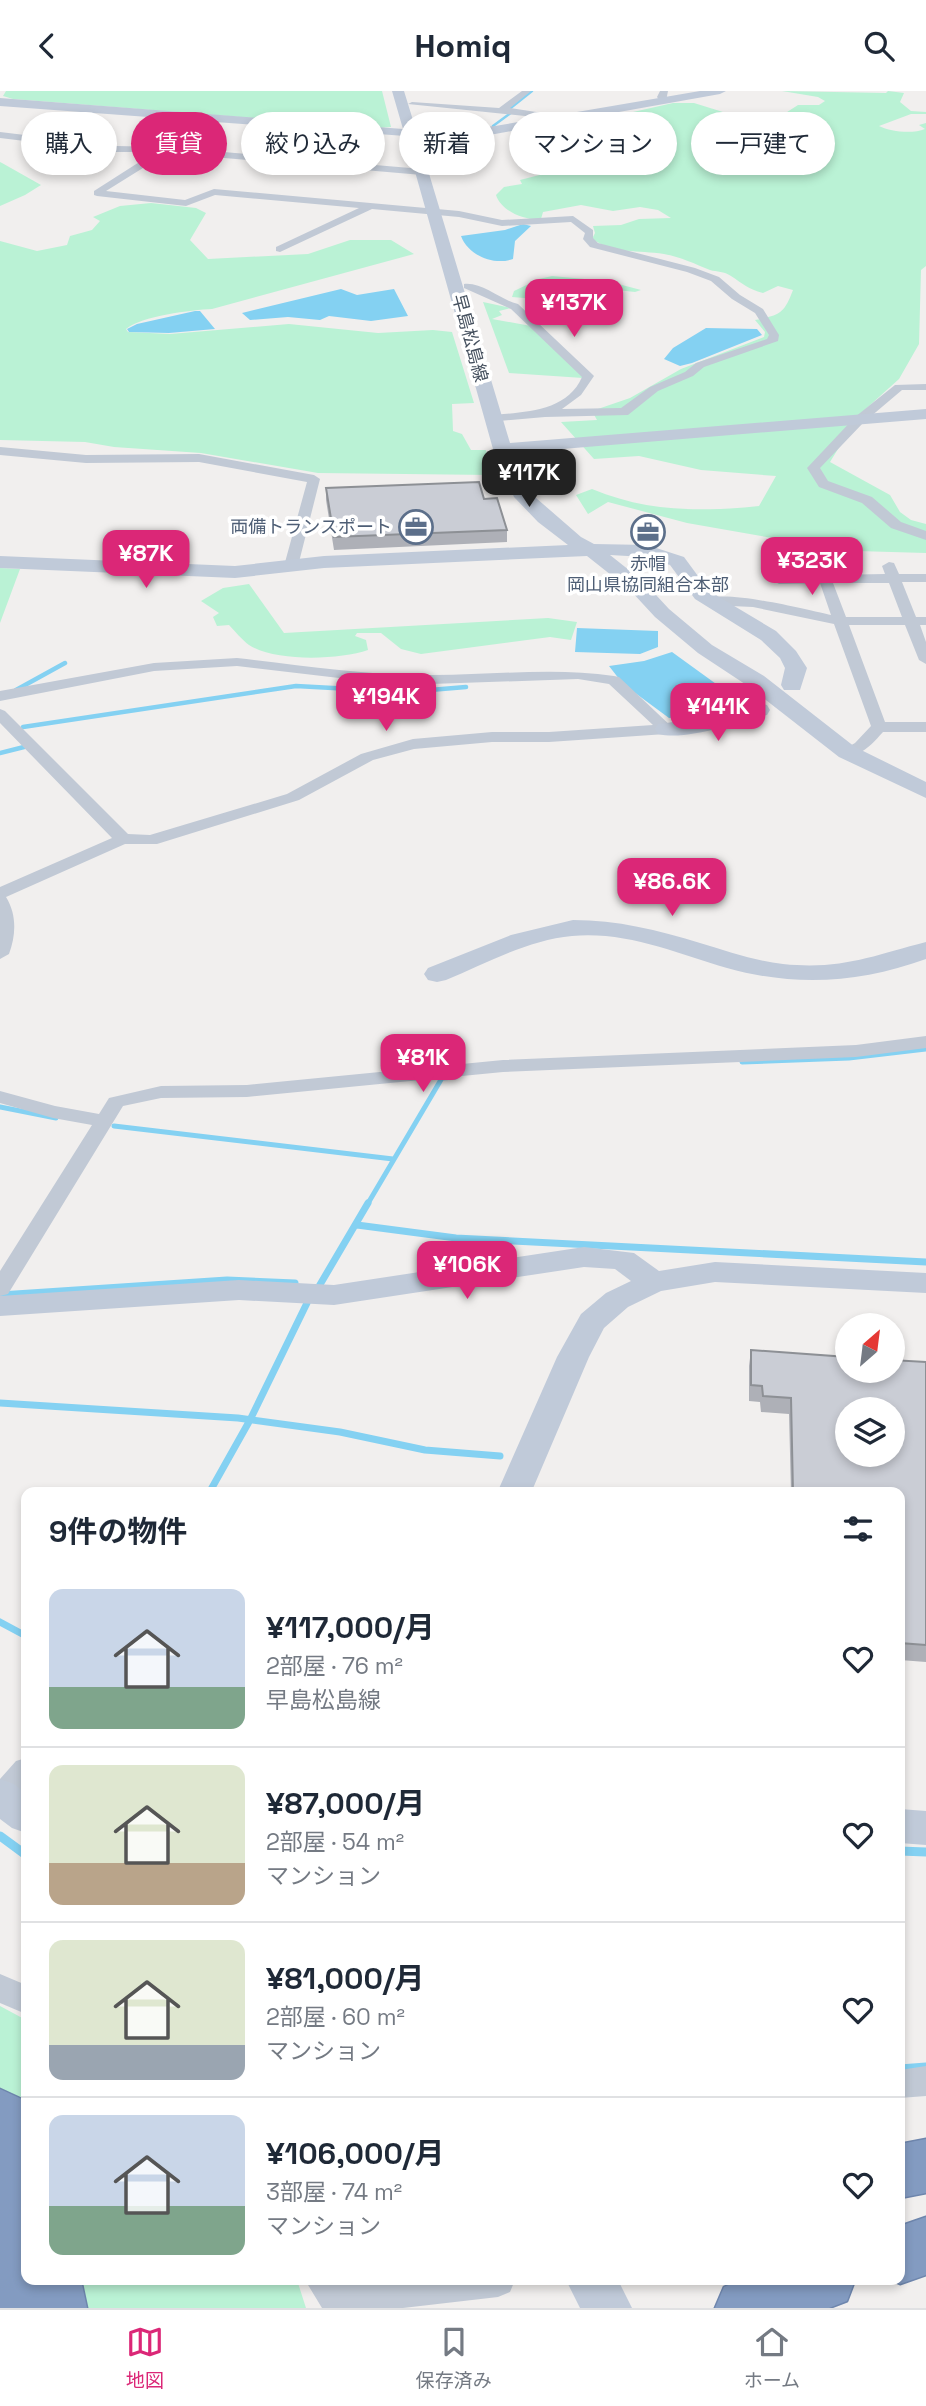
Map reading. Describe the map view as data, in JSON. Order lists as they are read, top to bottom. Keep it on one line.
{"streets":{"main road":["早島松島線"]},"places":{"office":["両備トランスポート","赤帽 岡山県協同組合本部"]},"north":"top right","page":{"header":"Homiq","chip":["購入","賃貸","絞り込み","新着","マンション","一戸建て"],"price":["¥137K","¥117K","¥87K","¥323K","¥194K","¥141K","¥86.6K","¥81K","¥106K"],"heading":"9件の物件","list":[{"name":"¥117,000/月","note":"2部屋 · 76 m² · 早島松島線"},{"name":"¥87,000/月","note":"2部屋 · 54 m² · マンション"},{"name":"¥81,000/月","note":"2部屋 · 60 m² · マンション"},{"name":"¥106,000/月","note":"3部屋 · 74 m² · マンション"}],"tabs":["地図","保存済み","ホーム"]}}
